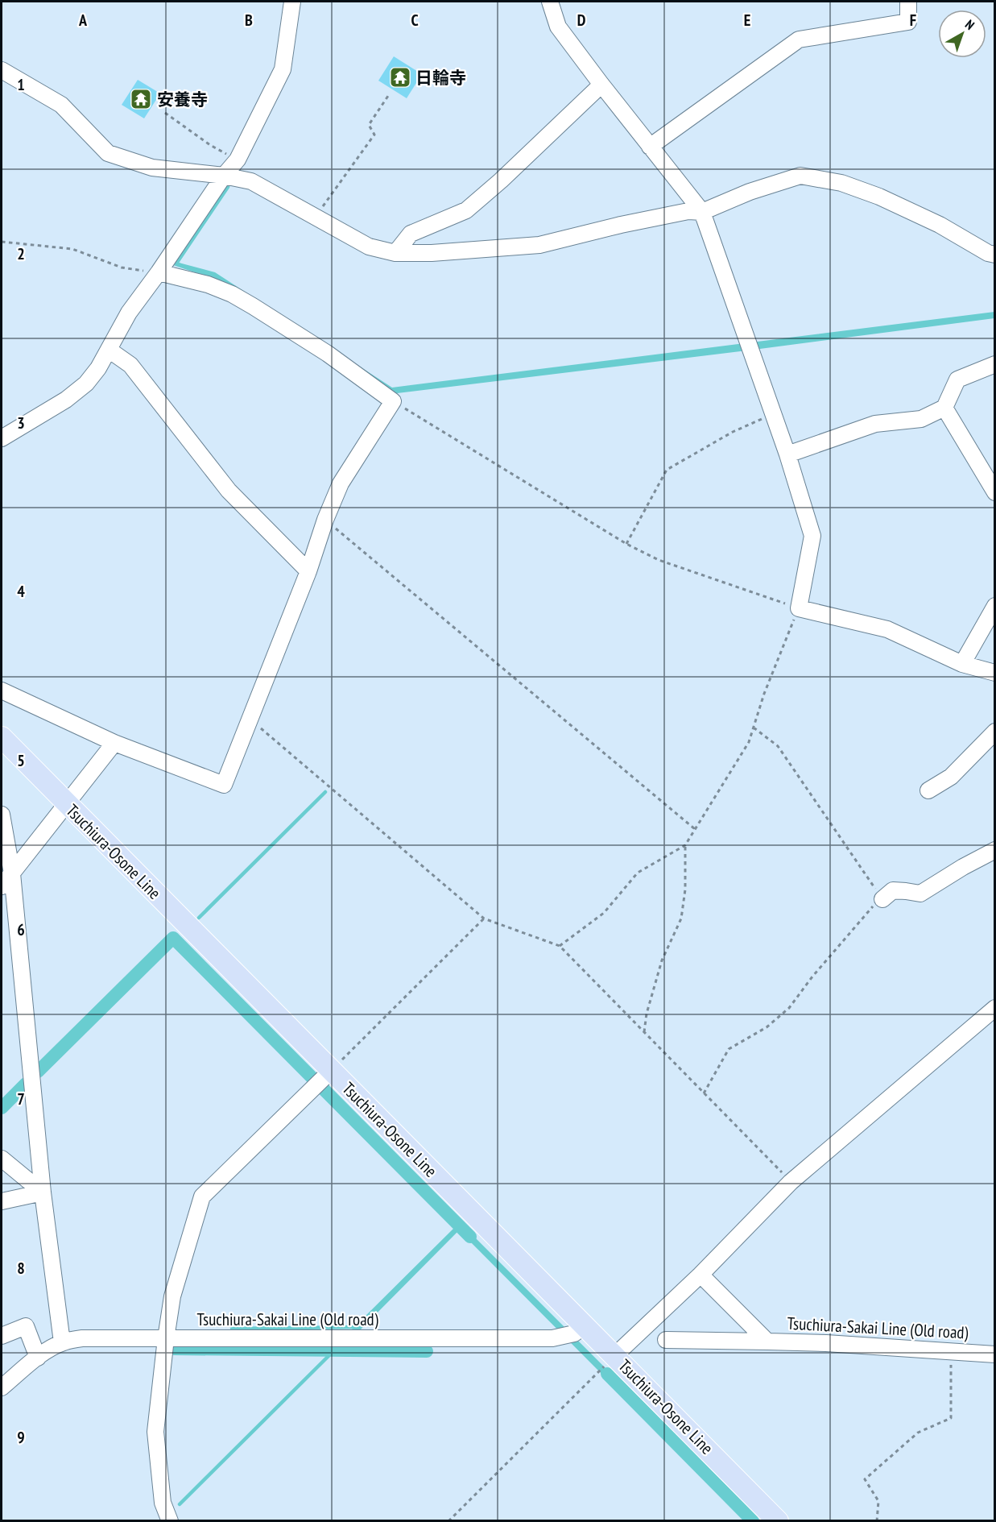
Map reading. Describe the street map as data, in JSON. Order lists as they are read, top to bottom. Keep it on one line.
{"streets":{"main road":["Tsuchiura-Osone Line"],"street":["Tsuchiura-Sakai Line (Old road)"]},"crossings":[["Tsuchiura-Osone Line","Tsuchiura-Sakai Line (Old road)"]],"places":{"temple":["日輪寺","安養寺"]},"north":"top right","grid":{"columns":["A","B","C","D","E","F"],"rows":["1","2","3","4","5","6","7","8","9"]}}
